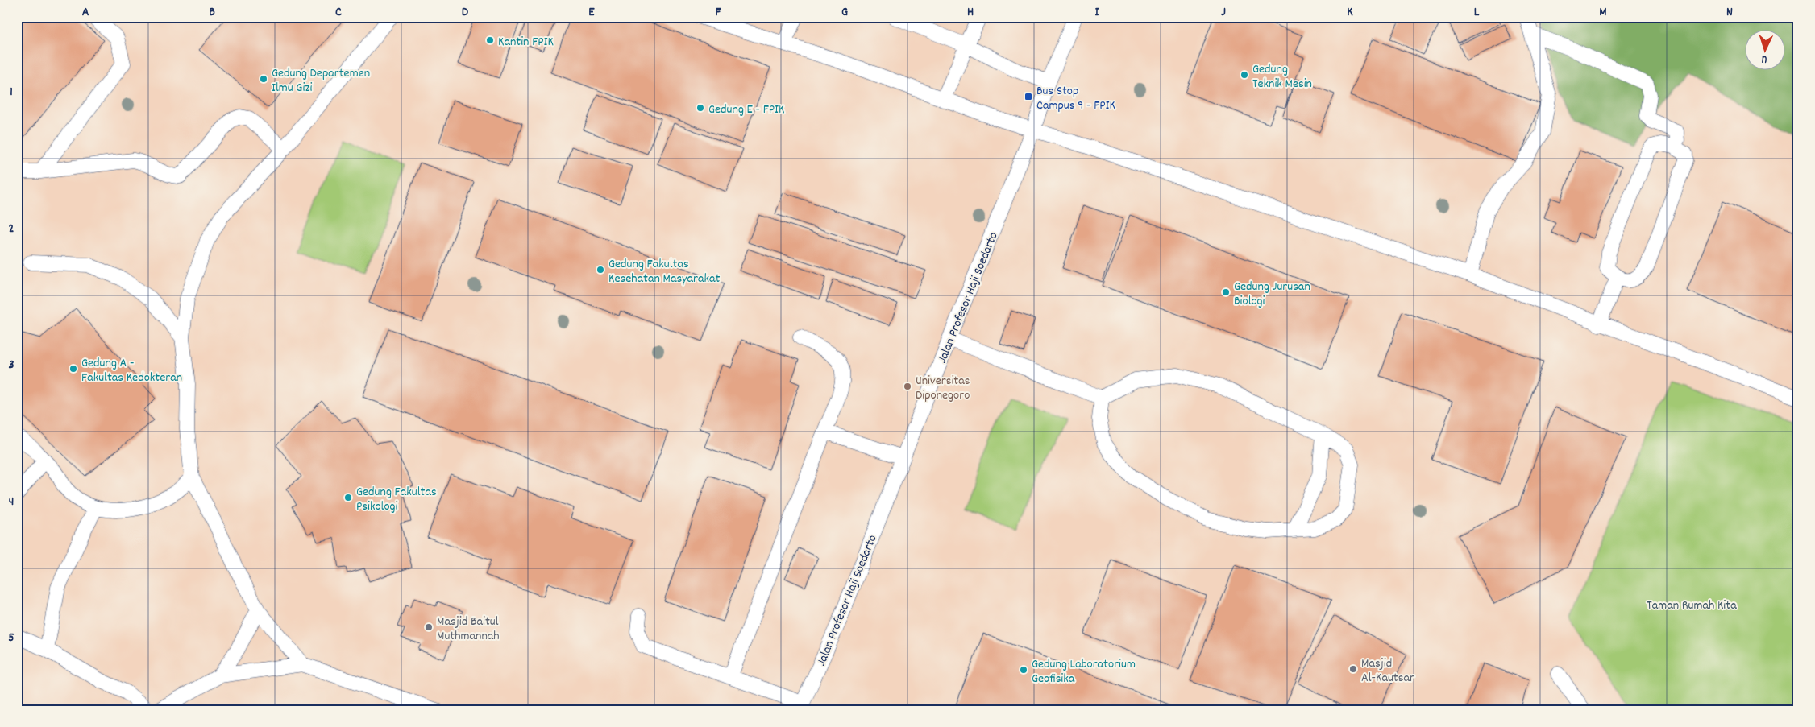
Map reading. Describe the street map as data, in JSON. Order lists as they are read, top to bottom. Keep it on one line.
{"streets":{"lane":["Jalan Profesor Haji Soedarto"]},"parks":["Taman Rumah Kita"],"places":{"other":["Kantin FPIK","Gedung Teknik Mesin","Gedung Departemen Ilmu Gizi","Gedung E - FPIK","Gedung Fakultas Kesehatan Masyarakat","Gedung Jurusan Biologi","Gedung A - Fakultas Kedokteran","Universitas Diponegoro","Gedung Fakultas Psikologi","Masjid Baitul Muthmannah","Masjid Al-Kautsar","Gedung Laboratorium Geofisika"],"transit":["Bus Stop Campus 9 - FPIK"]},"north":"bottom","grid":{"columns":["A","B","C","D","E","F","G","H","I","J","K","L","M","N"],"rows":["1","2","3","4","5"]}}
